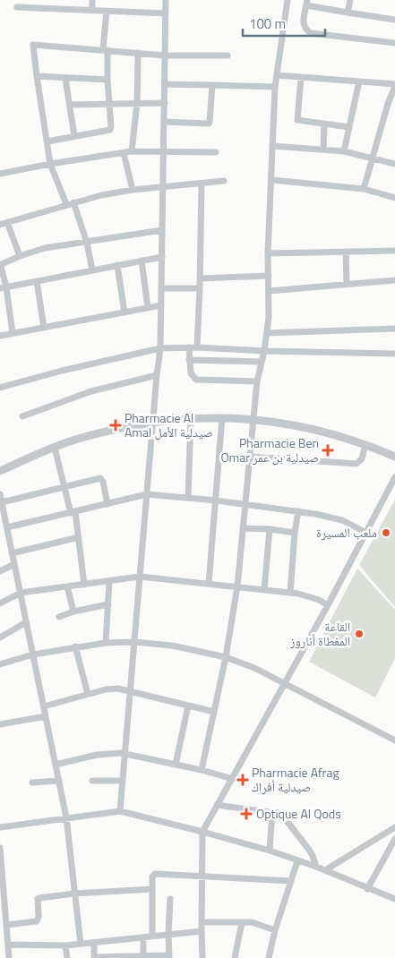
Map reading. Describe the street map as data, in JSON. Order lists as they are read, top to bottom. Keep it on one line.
{"places":{"health":["Pharmacie Al Amal صيدلية الأمل","Pharmacie Ben Omar صيدلية بن عمر","Pharmacie Afrag صيدلية أفراك","Optique Al Qods"],"other":["ملعب المسيرة","القاعة المغطاة أناروز"]},"scale_bar":"100 m"}
